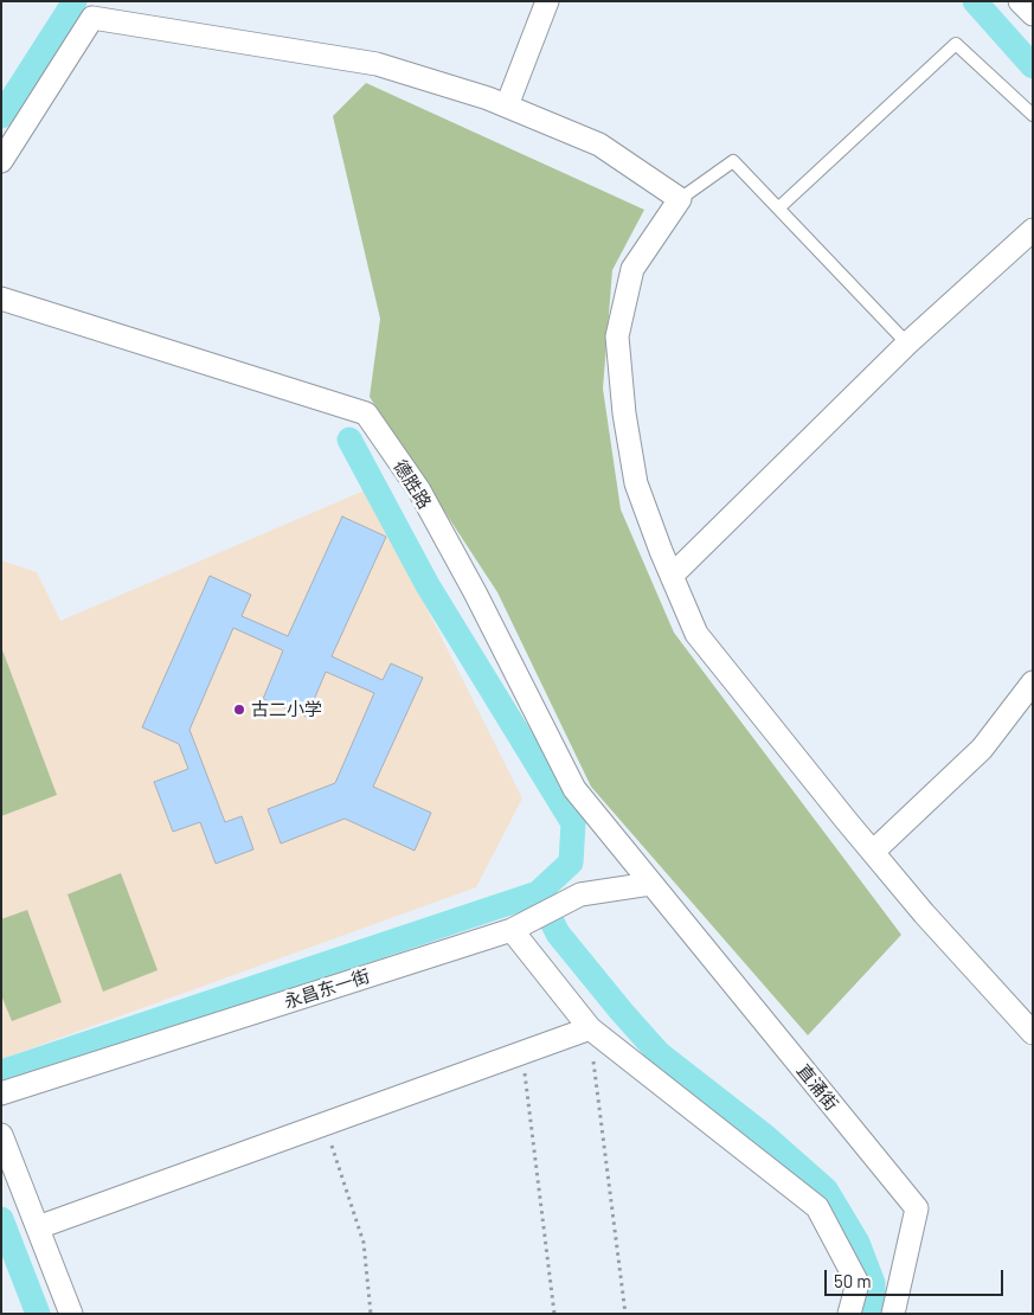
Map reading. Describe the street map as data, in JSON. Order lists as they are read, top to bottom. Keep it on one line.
{"streets":{"street":["德胜路","永昌东一街","直涌街"]},"crossings":[["德胜路","永昌东一街"],["德胜路","直涌街"],["永昌东一街","直涌街"]],"places":["古二小学"],"scale_bar":"50 m"}
